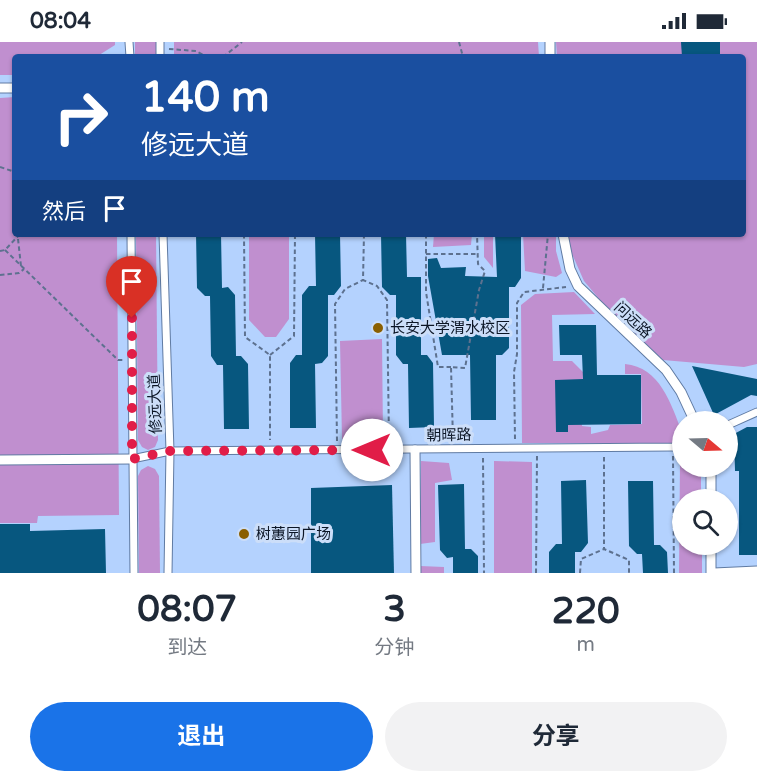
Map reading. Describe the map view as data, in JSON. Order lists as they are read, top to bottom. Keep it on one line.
{"streets":{"street":["问远路","修远大道","朝晖路"]},"crossings":[["修远大道","朝晖路"]],"places":["长安大学渭水校区","树蕙园广场"],"north":"right","page":{"status":"08:04","turn":["140 m","修远大道"],"then":"然后","eta":["08:07","到达","3","分钟","220","m"],"buttons":["退出","分享"]}}
